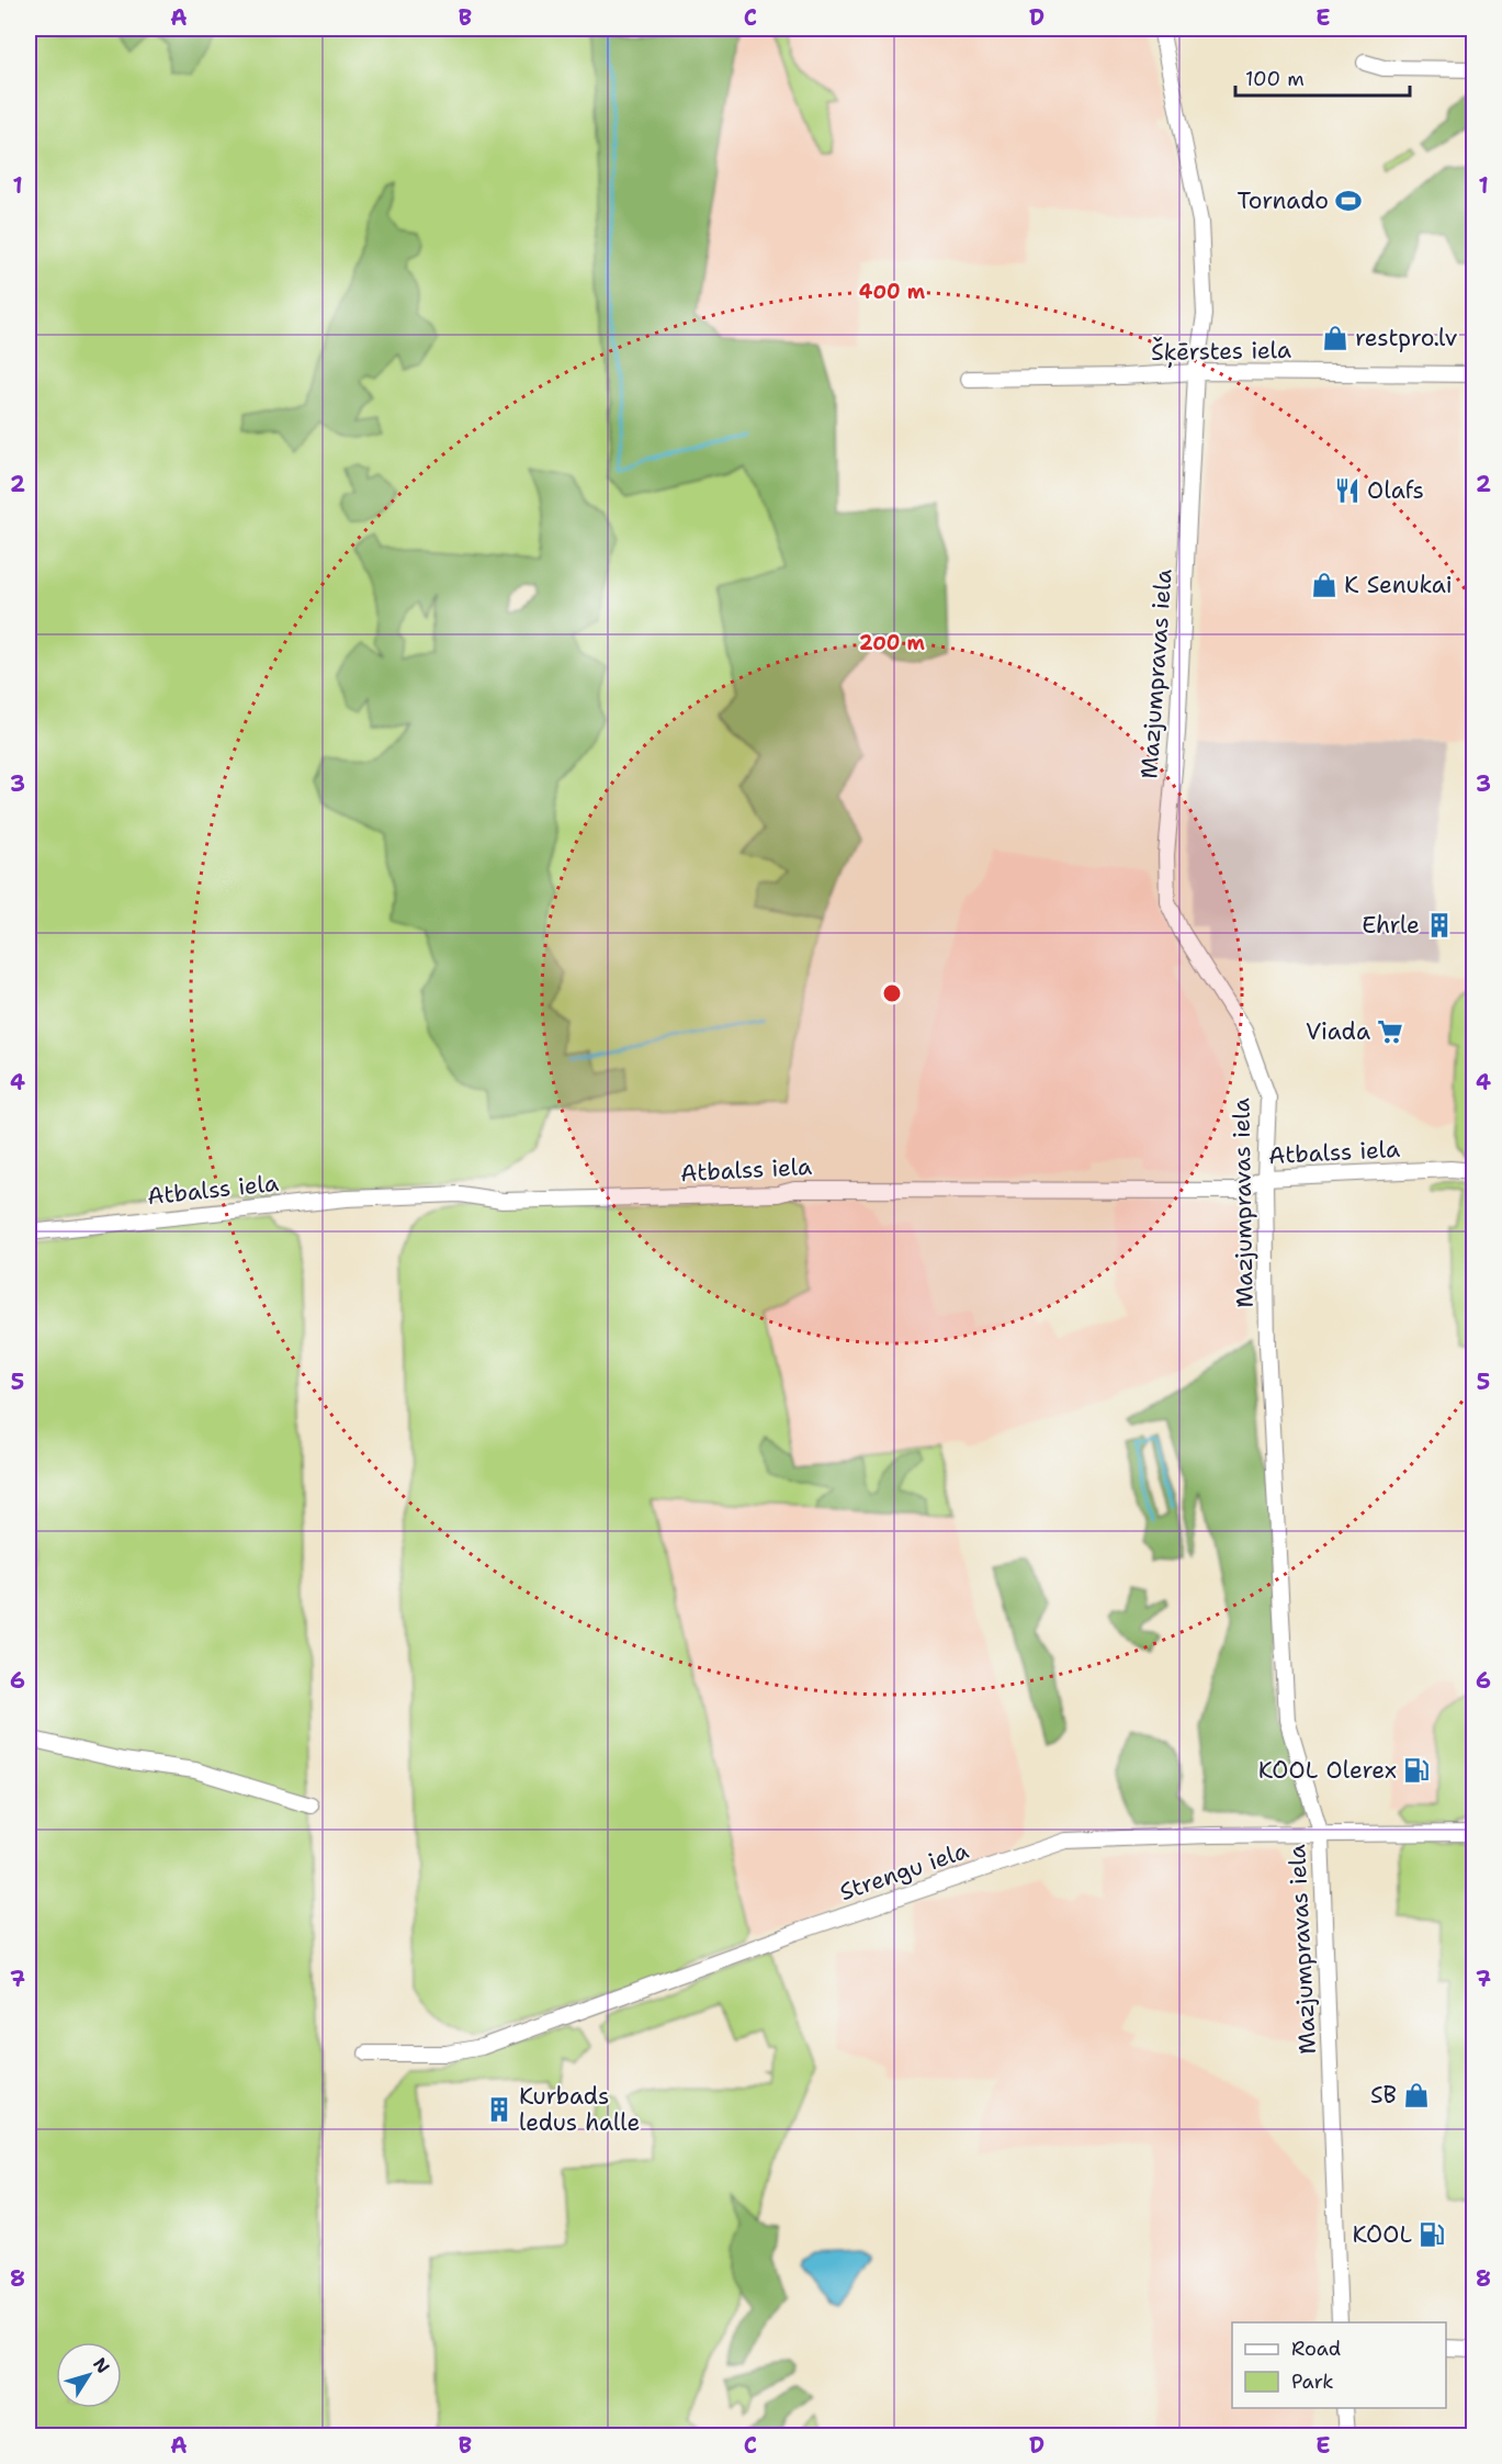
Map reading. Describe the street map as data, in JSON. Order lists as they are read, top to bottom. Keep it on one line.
{"streets":{"street":["Šķērstes iela","Mazjumpravas iela","Atbalss iela","Strengu iela"]},"crossings":[["Šķērstes iela","Mazjumpravas iela"],["Mazjumpravas iela","Atbalss iela"],["Mazjumpravas iela","Strengu iela"]],"places":{"sports":["Tornado"],"shop":["restpro.lv","K Senukai","SB"],"restaurant":["Olafs"],"building":["Ehrle","Kurbads ledus halle"],"supermarket":["Viada"],"fuel station":["KOOL Olerex","KOOL"]},"legend":["Road","Park"],"scale_bar":"100 m","north":"top right","grid":{"columns":["A","B","C","D","E"],"rows":["1","2","3","4","5","6","7","8"]},"rings":["400 m","200 m"]}
